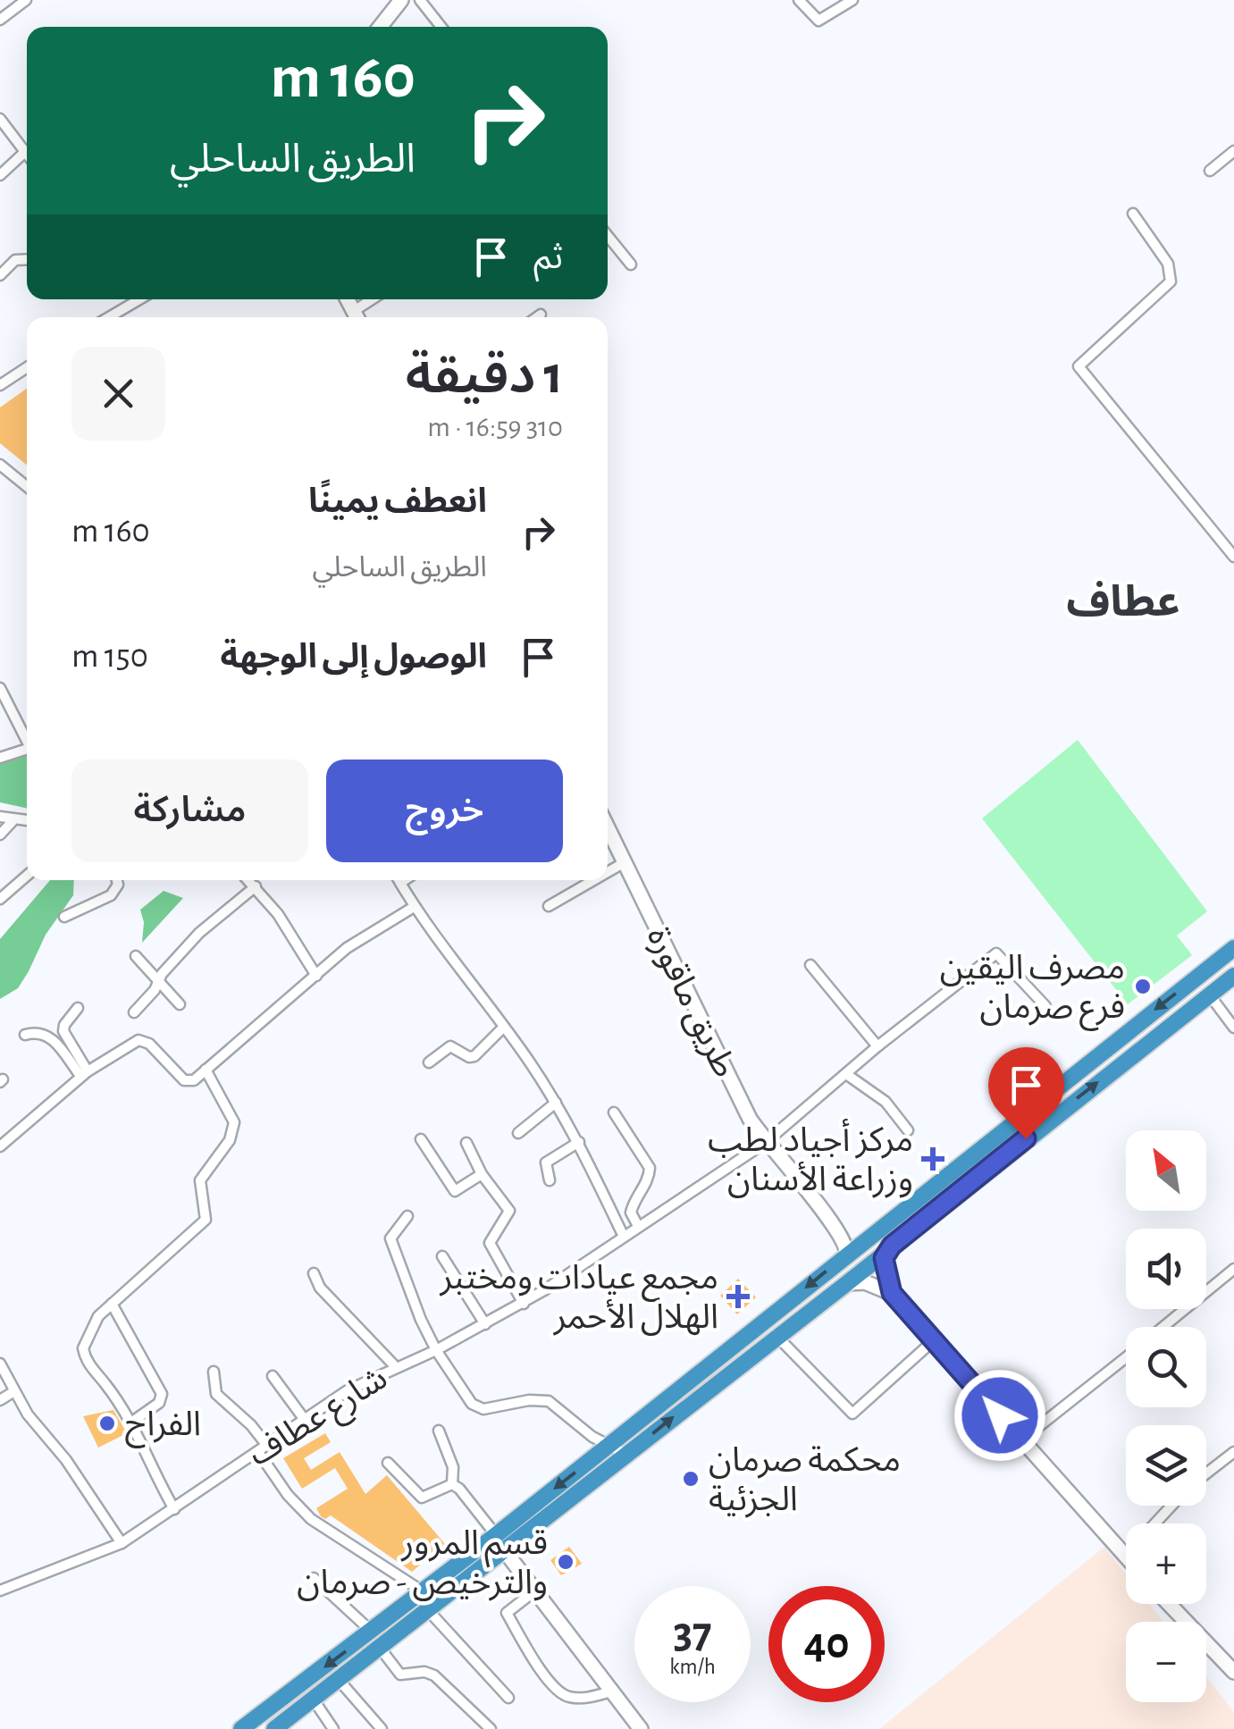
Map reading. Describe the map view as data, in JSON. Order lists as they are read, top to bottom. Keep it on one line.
{"streets":{"street":["طريق ماقورة","شارع عطاف"]},"crossings":[["طريق ماقورة","شارع عطاف"]],"districts":["عطاف"],"places":{"other":["مصرف اليقين فرع صرمان","الفراح","محكمة صرمان الجزئية","قسم المرور والترخيص - صرمان"],"health":["مركز أجياد لطب وزراعة الأسنان","مجمع عيادات ومختبر الهلال الأحمر"]},"north":"top left","page":{"turn":["160 m","الطريق الساحلي"],"then":"ثم","heading":["1 دقيقة","310 m · 16:59"],"list":[{"name":"انعطف يمينًا","note":"الطريق الساحلي","value":"160 m"},{"name":"الوصول إلى الوجهة","value":"150 m"}],"buttons":["خروج","مشاركة"],"map_buttons":["+","−"],"speed":"37 km/h","limit":"40"}}
